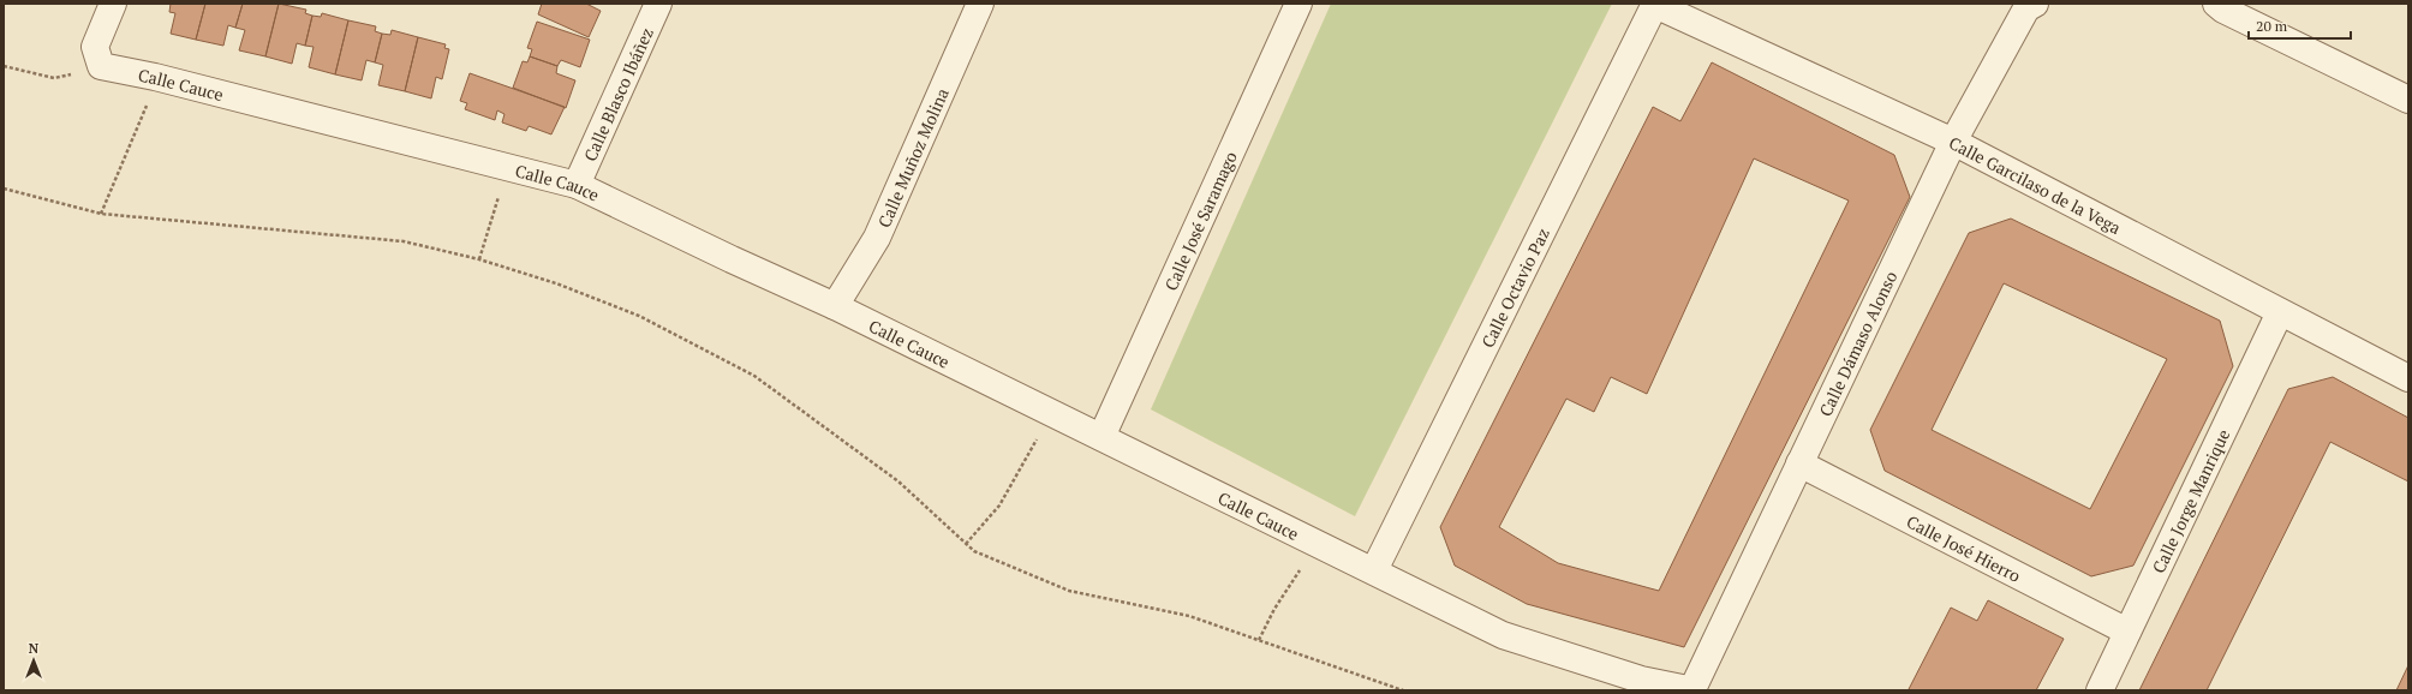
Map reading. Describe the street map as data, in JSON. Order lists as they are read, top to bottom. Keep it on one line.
{"streets":{"street":["Calle Cauce","Calle Blasco Ibáñez","Calle Muñoz Molina","Calle Garcilaso de la Vega","Calle José Saramago","Calle Octavio Paz","Calle Dámaso Alonso","Calle Jorge Manrique","Calle José Hierro"]},"crossings":[["Calle Cauce","Calle Blasco Ibáñez"],["Calle Cauce","Calle Muñoz Molina"],["Calle Cauce","Calle José Saramago"],["Calle Cauce","Calle Octavio Paz"],["Calle Cauce","Calle Dámaso Alonso"],["Calle Garcilaso de la Vega","Calle Octavio Paz"],["Calle Garcilaso de la Vega","Calle Dámaso Alonso"],["Calle Garcilaso de la Vega","Calle Jorge Manrique"],["Calle Dámaso Alonso","Calle José Hierro"],["Calle Jorge Manrique","Calle José Hierro"]],"scale_bar":"20 m","north":"top"}
